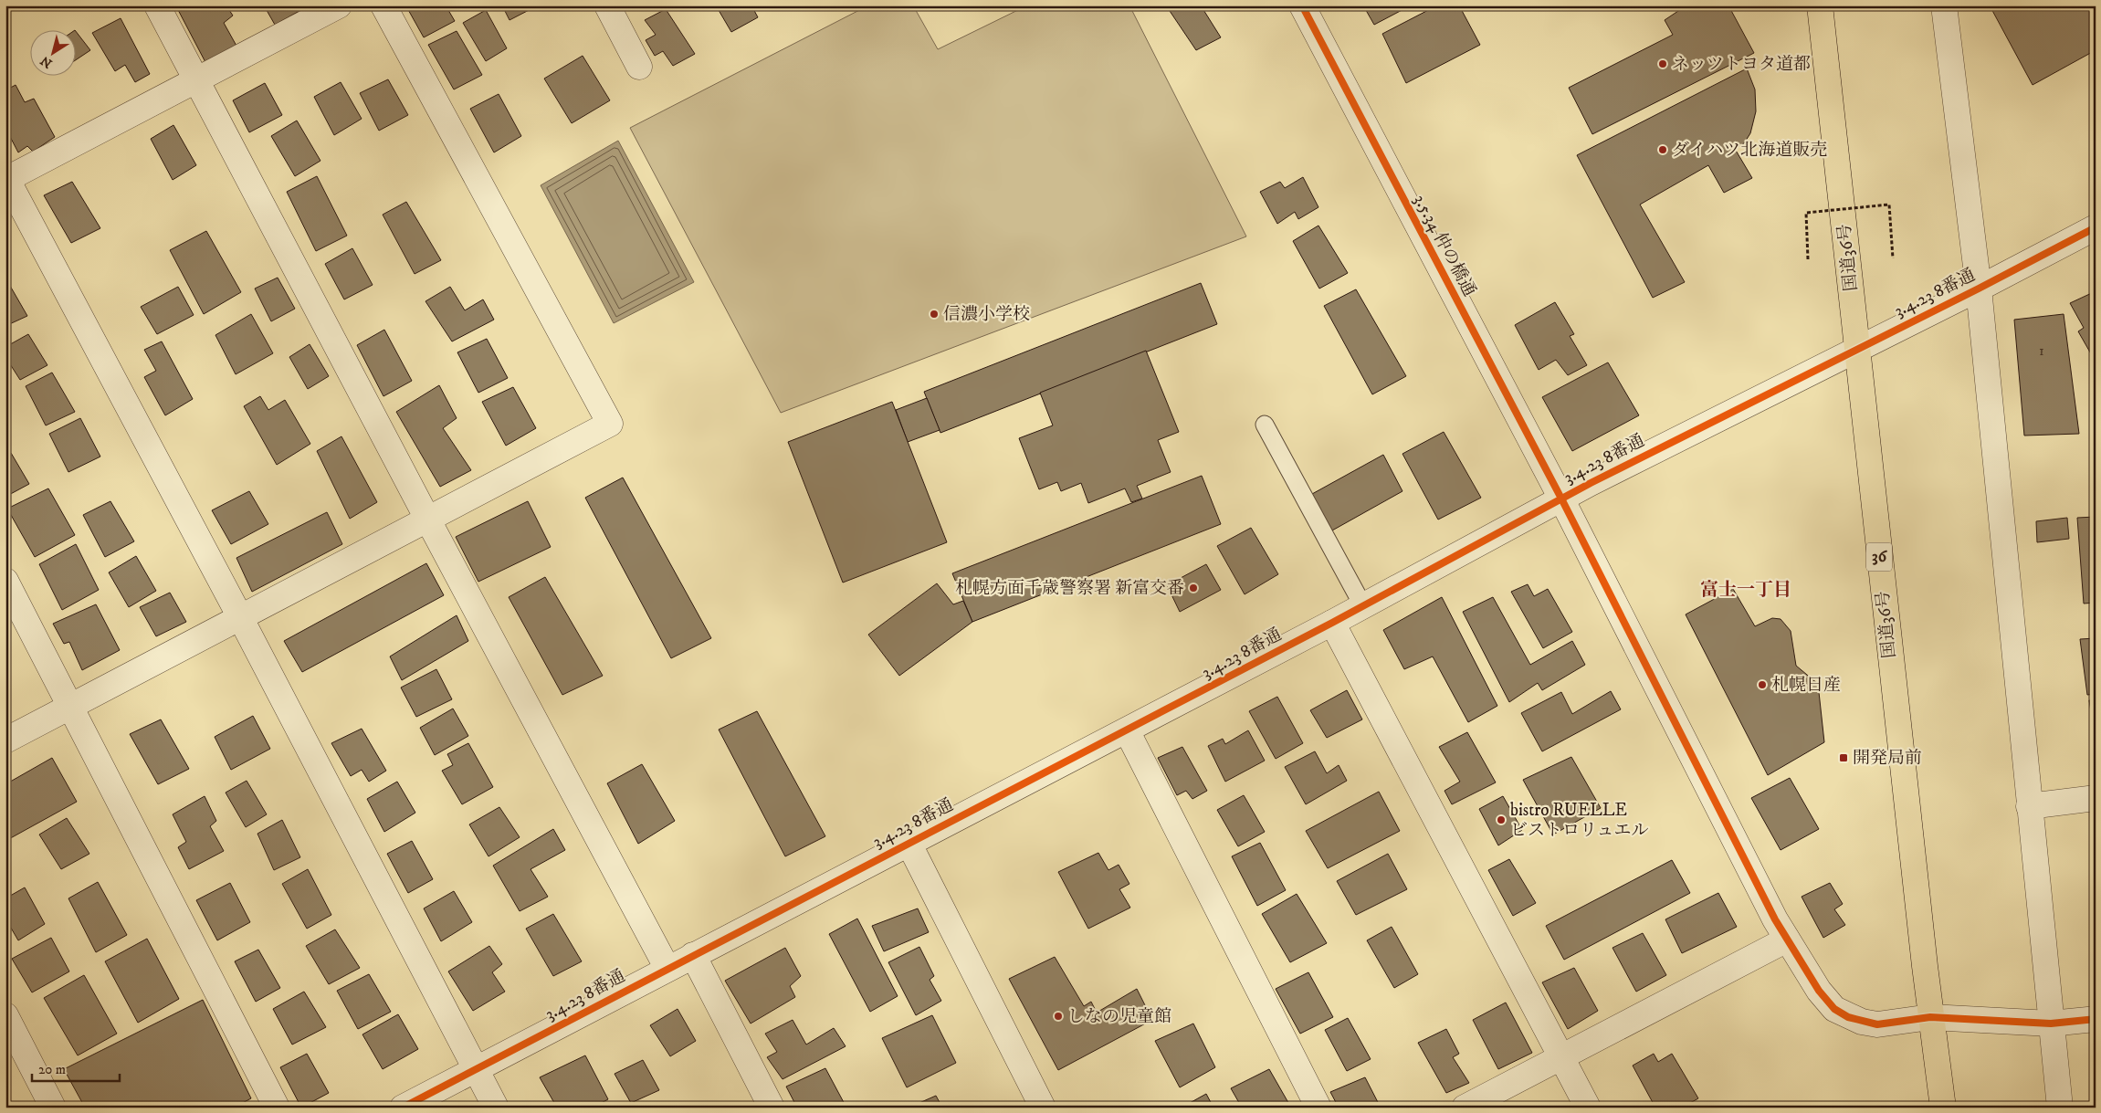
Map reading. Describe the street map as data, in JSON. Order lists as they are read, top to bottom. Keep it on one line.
{"streets":{"highway":["国道36号","36"],"street":["3.5.34 仲の橋通","3.4.23 8番通"]},"crossings":[["3.5.34 仲の橋通","国道36号"],["3.5.34 仲の橋通","3.4.23 8番通"],["国道36号","3.4.23 8番通"]],"districts":["富士一丁目"],"places":{"other":["ネッツトヨタ道都","ダイハツ北海道販売","信濃小学校","札幌方面千歳警察署 新富交番","札幌日産","bistro RUELLE ビストロリュエル","しなの児童館"],"transit":["開発局前"]},"house_numbers":["1"],"scale_bar":"20 m","north":"bottom left"}
